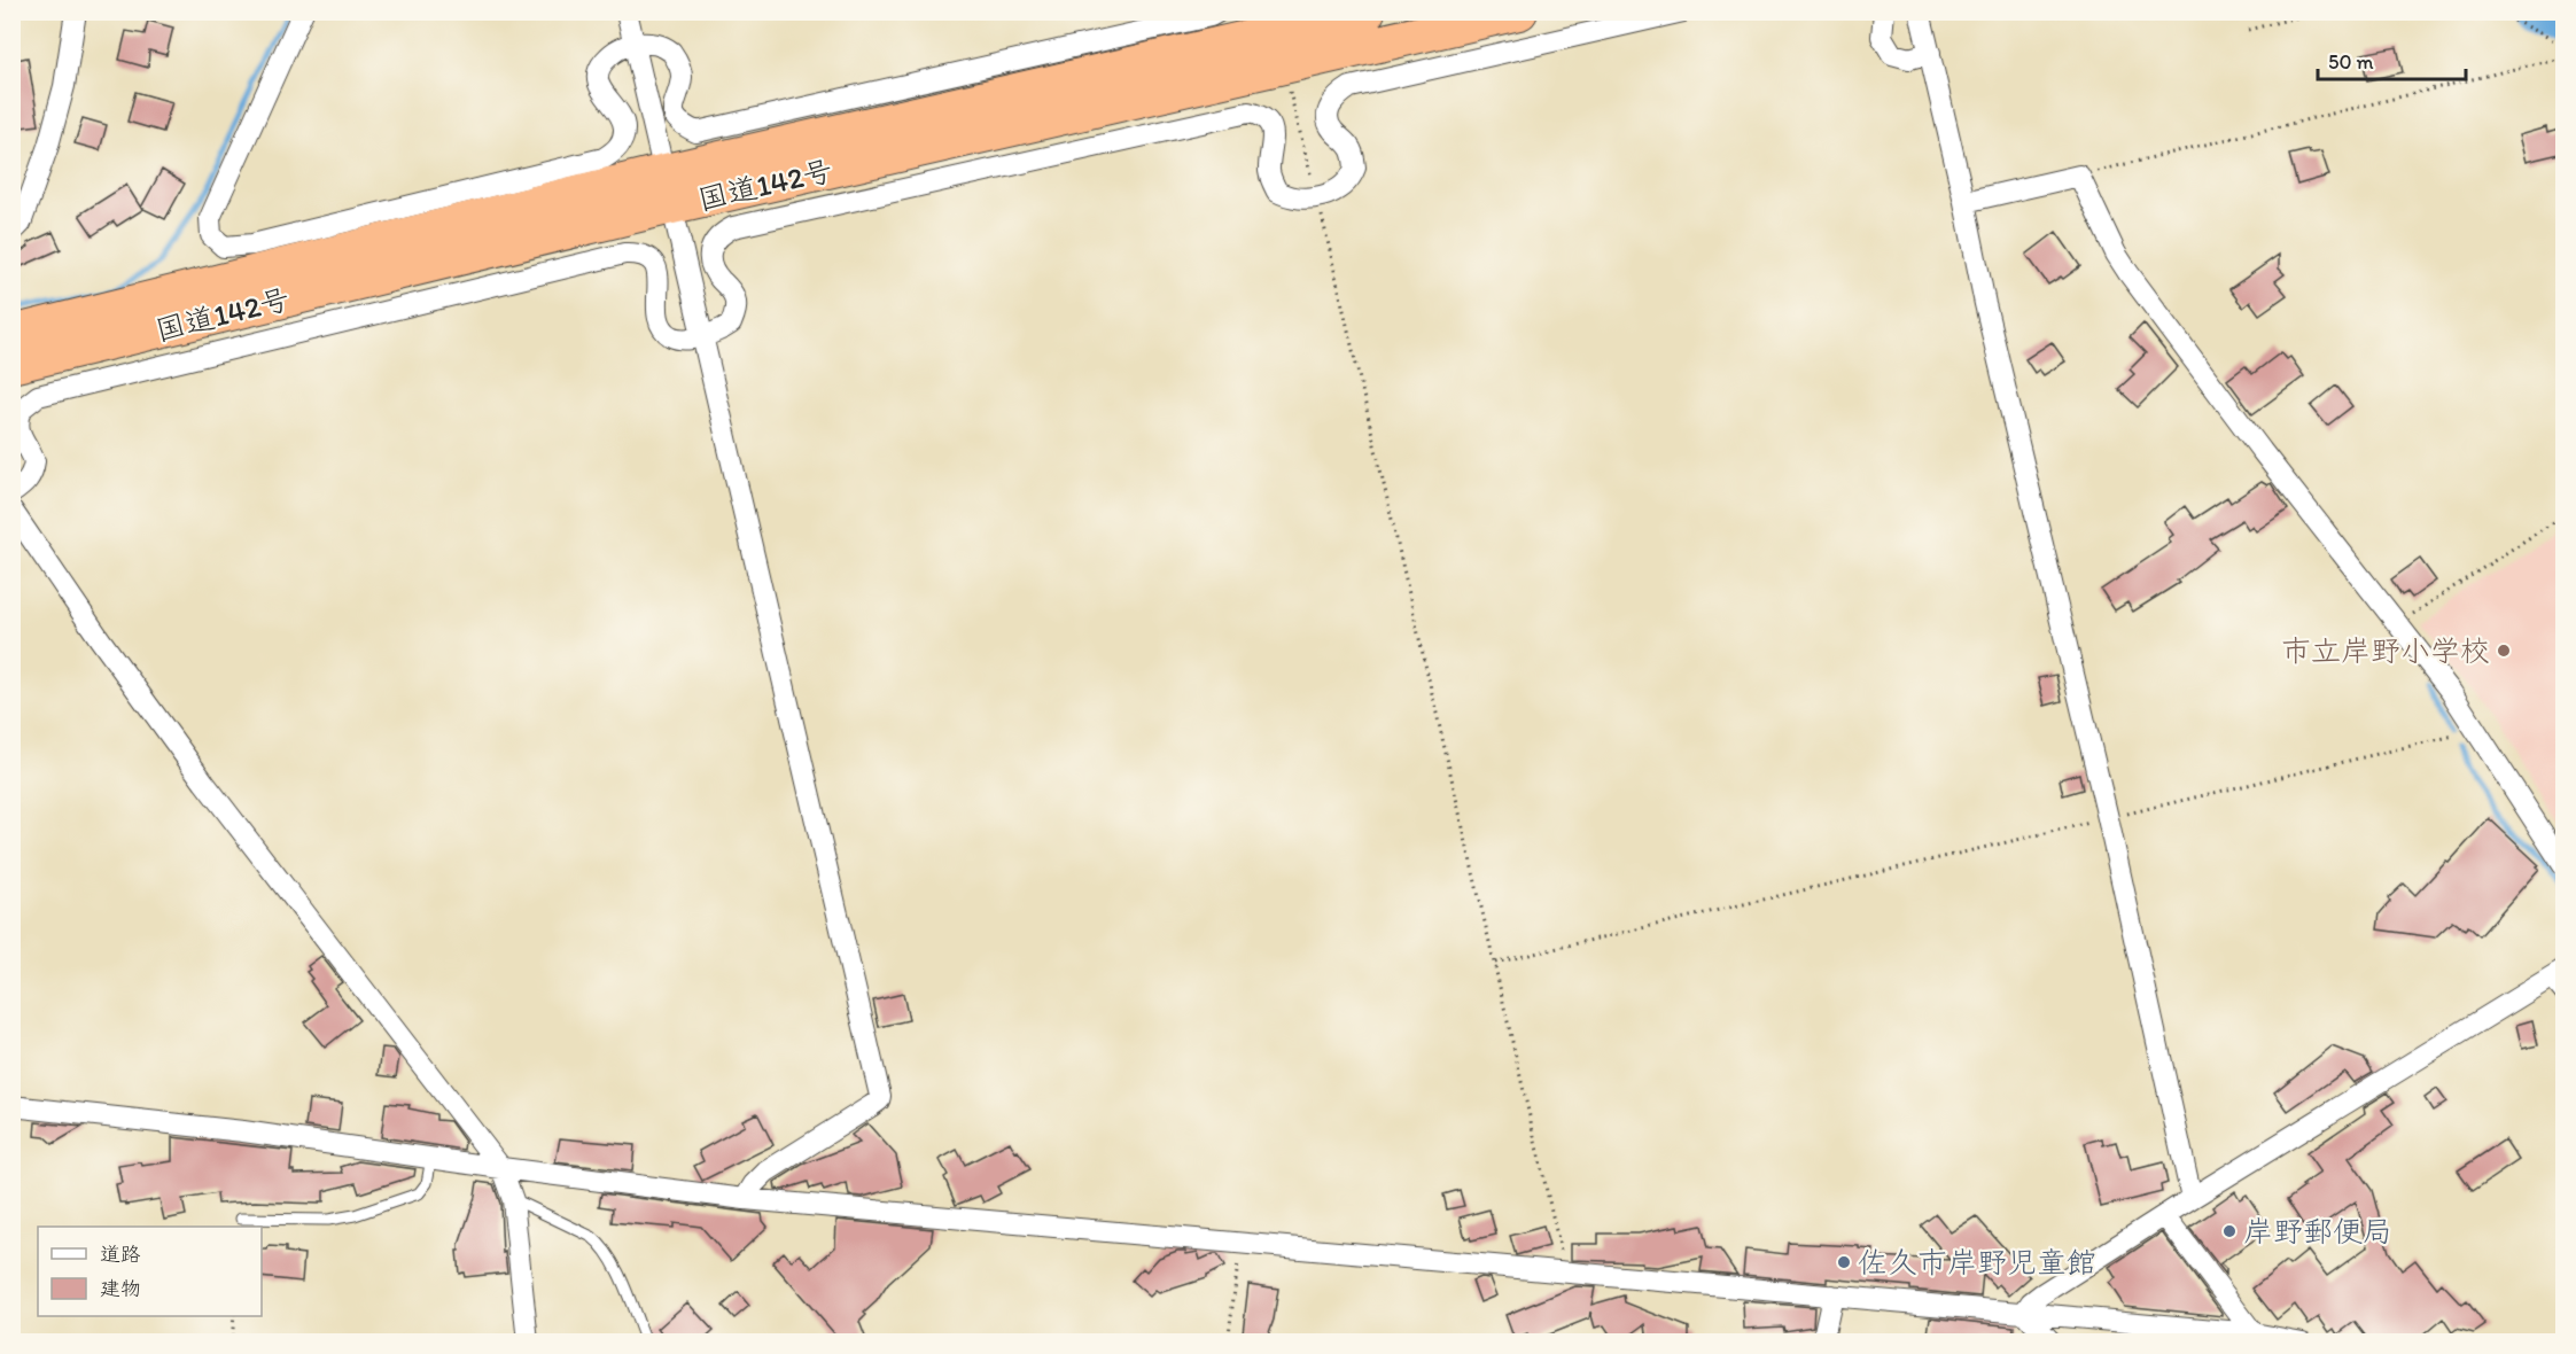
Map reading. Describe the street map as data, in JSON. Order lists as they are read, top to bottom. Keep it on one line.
{"streets":{"highway":["国道142号"]},"places":["市立岸野小学校","岸野郵便局","佐久市岸野児童館"],"legend":["道路","建物"],"scale_bar":"50 m"}
